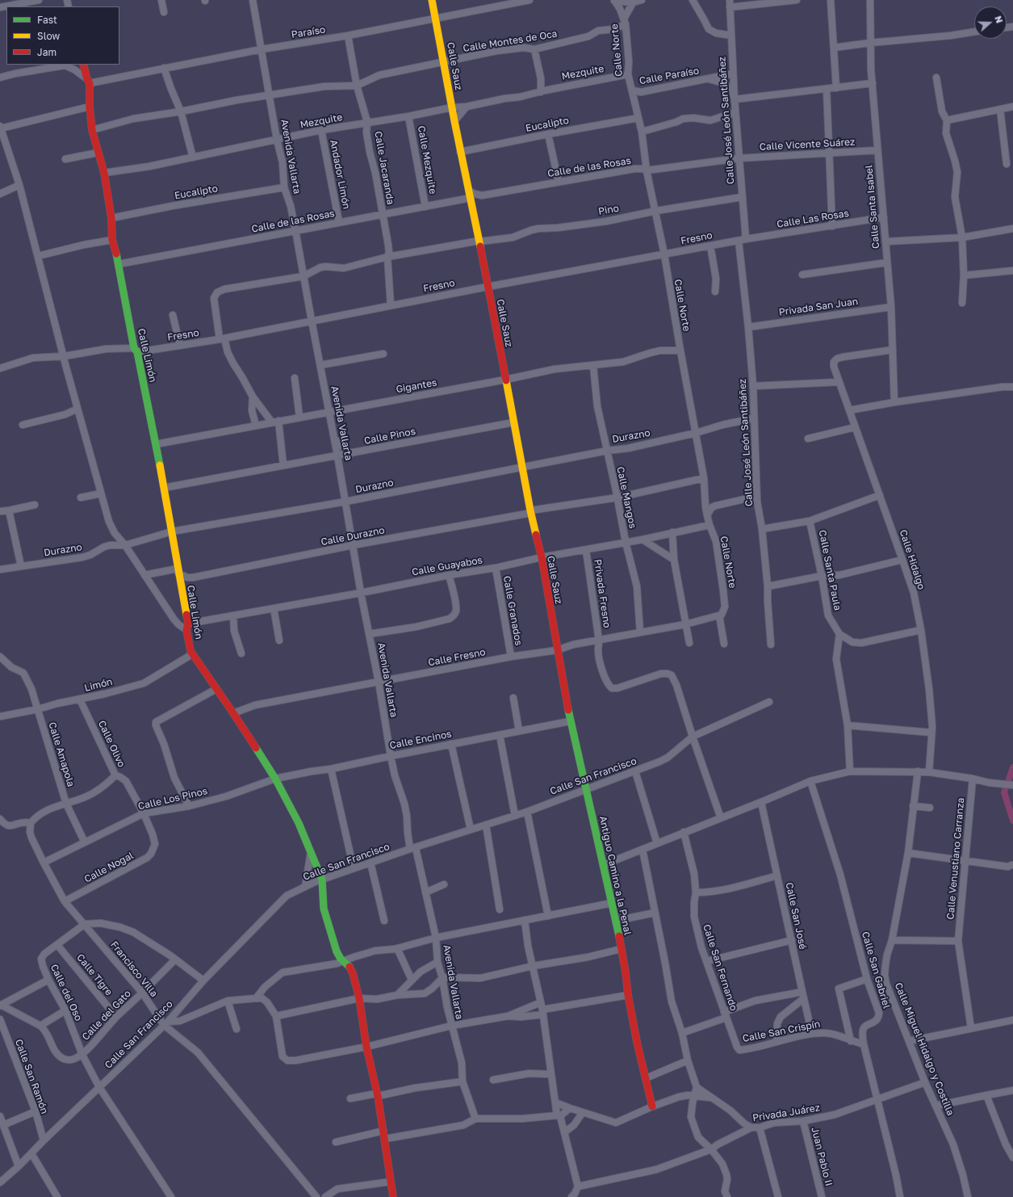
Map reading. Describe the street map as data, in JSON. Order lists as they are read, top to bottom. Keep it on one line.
{"streets":{"street":["Paraíso","Calle Montes de Oca","Calle Norte","Calle Sauz","Mezquite","Calle Paraíso","Calle José León Santibáñez","Eucalipto","Calle Vicente Suárez","Avenida Vallarta","Calle Mezquite","Calle de las Rosas","Calle Jacaranda","Andador Limón","Calle Santa Isabel","Pino","Calle Las Rosas","Fresno","Privada San Juan","Calle Limón","Gigantes","Calle Pinos","Durazno","Calle Mangos","Calle Durazno","Calle Hidalgo","Calle Guayabos","Calle Santa Paula","Privada Fresno","Calle Granados","Calle Fresno","Limón","Calle Encinos","Calle Olivo","Calle Amapola","Calle San Francisco","Calle Los Pinos","Calle Venustiano Carranza","Calle Nogal","Antiguo Camino a la Penal","Calle San José","Calle San Fernando","Francisco Villa","Calle San Gabriel","Calle Tigre","Calle del Oso","Calle del Gato","Calle San Crispín","Calle Miguel Hidalgo y Costilla","Calle San Ramón","Privada Juárez","Juan Pablo II"]},"crossings":[["Paraíso","Calle Sauz"],["Paraíso","Avenida Vallarta"],["Paraíso","Calle Jacaranda"],["Paraíso","Calle Limón"],["Calle Montes de Oca","Calle Norte"],["Calle Montes de Oca","Calle Sauz"],["Calle Montes de Oca","Avenida Vallarta"],["Calle Montes de Oca","Calle Jacaranda"],["Calle Montes de Oca","Calle Limón"],["Calle Norte","Mezquite"],["Calle Norte","Calle Paraíso"],["Calle Norte","Eucalipto"],["Calle Norte","Calle de las Rosas"],["Calle Norte","Pino"],["Calle Norte","Fresno"],["Calle Norte","Gigantes"],["Calle Norte","Durazno"],["Calle Norte","Calle Durazno"],["Calle Norte","Calle Guayabos"],["Calle Norte","Calle Fresno"],["Calle Sauz","Mezquite"],["Calle Sauz","Eucalipto"],["Calle Sauz","Calle de las Rosas"],["Calle Sauz","Pino"],["Calle Sauz","Fresno"],["Calle Sauz","Gigantes"],["Calle Sauz","Calle Pinos"],["Calle Sauz","Durazno"],["Calle Sauz","Calle Durazno"],["Calle Sauz","Calle Guayabos"],["Calle Sauz","Calle Fresno"],["Calle Sauz","Antiguo Camino a la Penal"],["Mezquite","Avenida Vallarta"],["Mezquite","Calle Mezquite"],["Mezquite","Calle Jacaranda"],["Mezquite","Andador Limón"],["Mezquite","Calle Limón"],["Calle Paraíso","Calle José León Santibáñez"],["Calle José León Santibáñez","Calle Vicente Suárez"],["Calle José León Santibáñez","Calle de las Rosas"],["Calle José León Santibáñez","Pino"],["Calle José León Santibáñez","Calle Las Rosas"],["Calle José León Santibáñez","Fresno"],["Calle José León Santibáñez","Privada San Juan"],["Calle José León Santibáñez","Durazno"],["Eucalipto","Avenida Vallarta"],["Eucalipto","Calle Limón"],["Calle Vicente Suárez","Calle de las Rosas"],["Calle Vicente Suárez","Calle Santa Isabel"],["Avenida Vallarta","Calle de las Rosas"],["Avenida Vallarta","Pino"],["Avenida Vallarta","Fresno"],["Avenida Vallarta","Gigantes"],["Avenida Vallarta","Calle Pinos"],["Avenida Vallarta","Durazno"],["Avenida Vallarta","Calle Durazno"],["Avenida Vallarta","Calle Guayabos"],["Avenida Vallarta","Calle Fresno"],["Avenida Vallarta","Calle Encinos"],["Avenida Vallarta","Calle San Francisco"],["Calle Mezquite","Calle de las Rosas"],["Calle de las Rosas","Calle Jacaranda"],["Calle de las Rosas","Andador Limón"],["Calle de las Rosas","Calle Limón"],["Calle Jacaranda","Pino"],["Calle Jacaranda","Fresno"],["Calle Santa Isabel","Calle Las Rosas"],["Calle Santa Isabel","Privada San Juan"],["Calle Santa Isabel","Calle Hidalgo"],["Pino","Fresno"],["Pino","Gigantes"],["Calle Las Rosas","Fresno"],["Fresno","Calle Limón"],["Calle Limón","Gigantes"],["Calle Limón","Calle Pinos"],["Calle Limón","Durazno"],["Calle Limón","Calle Durazno"],["Calle Limón","Calle Guayabos"],["Calle Limón","Limón"],["Gigantes","Calle Mangos"],["Durazno","Calle Mangos"],["Calle Mangos","Calle Durazno"],["Calle Mangos","Calle Guayabos"],["Calle Mangos","Calle Fresno"],["Calle Hidalgo","Calle Santa Paula"],["Calle Guayabos","Privada Fresno"],["Calle Guayabos","Calle Granados"],["Privada Fresno","Calle Fresno"],["Privada Fresno","Calle San Francisco"],["Calle Granados","Calle Fresno"],["Calle Fresno","Antiguo Camino a la Penal"],["Limón","Calle Olivo"],["Limón","Calle Amapola"],["Calle Encinos","Calle Los Pinos"],["Calle Encinos","Antiguo Camino a la Penal"],["Calle Olivo","Calle Los Pinos"],["Calle Olivo","Calle Nogal"],["Calle Amapola","Calle Los Pinos"],["Calle San Francisco","Antiguo Camino a la Penal"],["Calle San Francisco","Francisco Villa"],["Calle San Francisco","Calle del Oso"],["Calle San Francisco","Calle San Ramón"],["Calle Los Pinos","Francisco Villa"],["Calle Nogal","Francisco Villa"],["Calle San José","Calle San Crispín"],["Calle San Fernando","Calle San Crispín"],["Francisco Villa","Calle del Gato"],["Calle San Gabriel","Calle San Crispín"],["Calle San Gabriel","Privada Juárez"],["Calle Tigre","Calle del Oso"],["Calle Tigre","Calle del Gato"],["Calle del Oso","Calle del Gato"],["Calle Miguel Hidalgo y Costilla","Privada Juárez"],["Privada Juárez","Juan Pablo II"]],"legend":["Fast","Slow","Jam"],"north":"right"}
